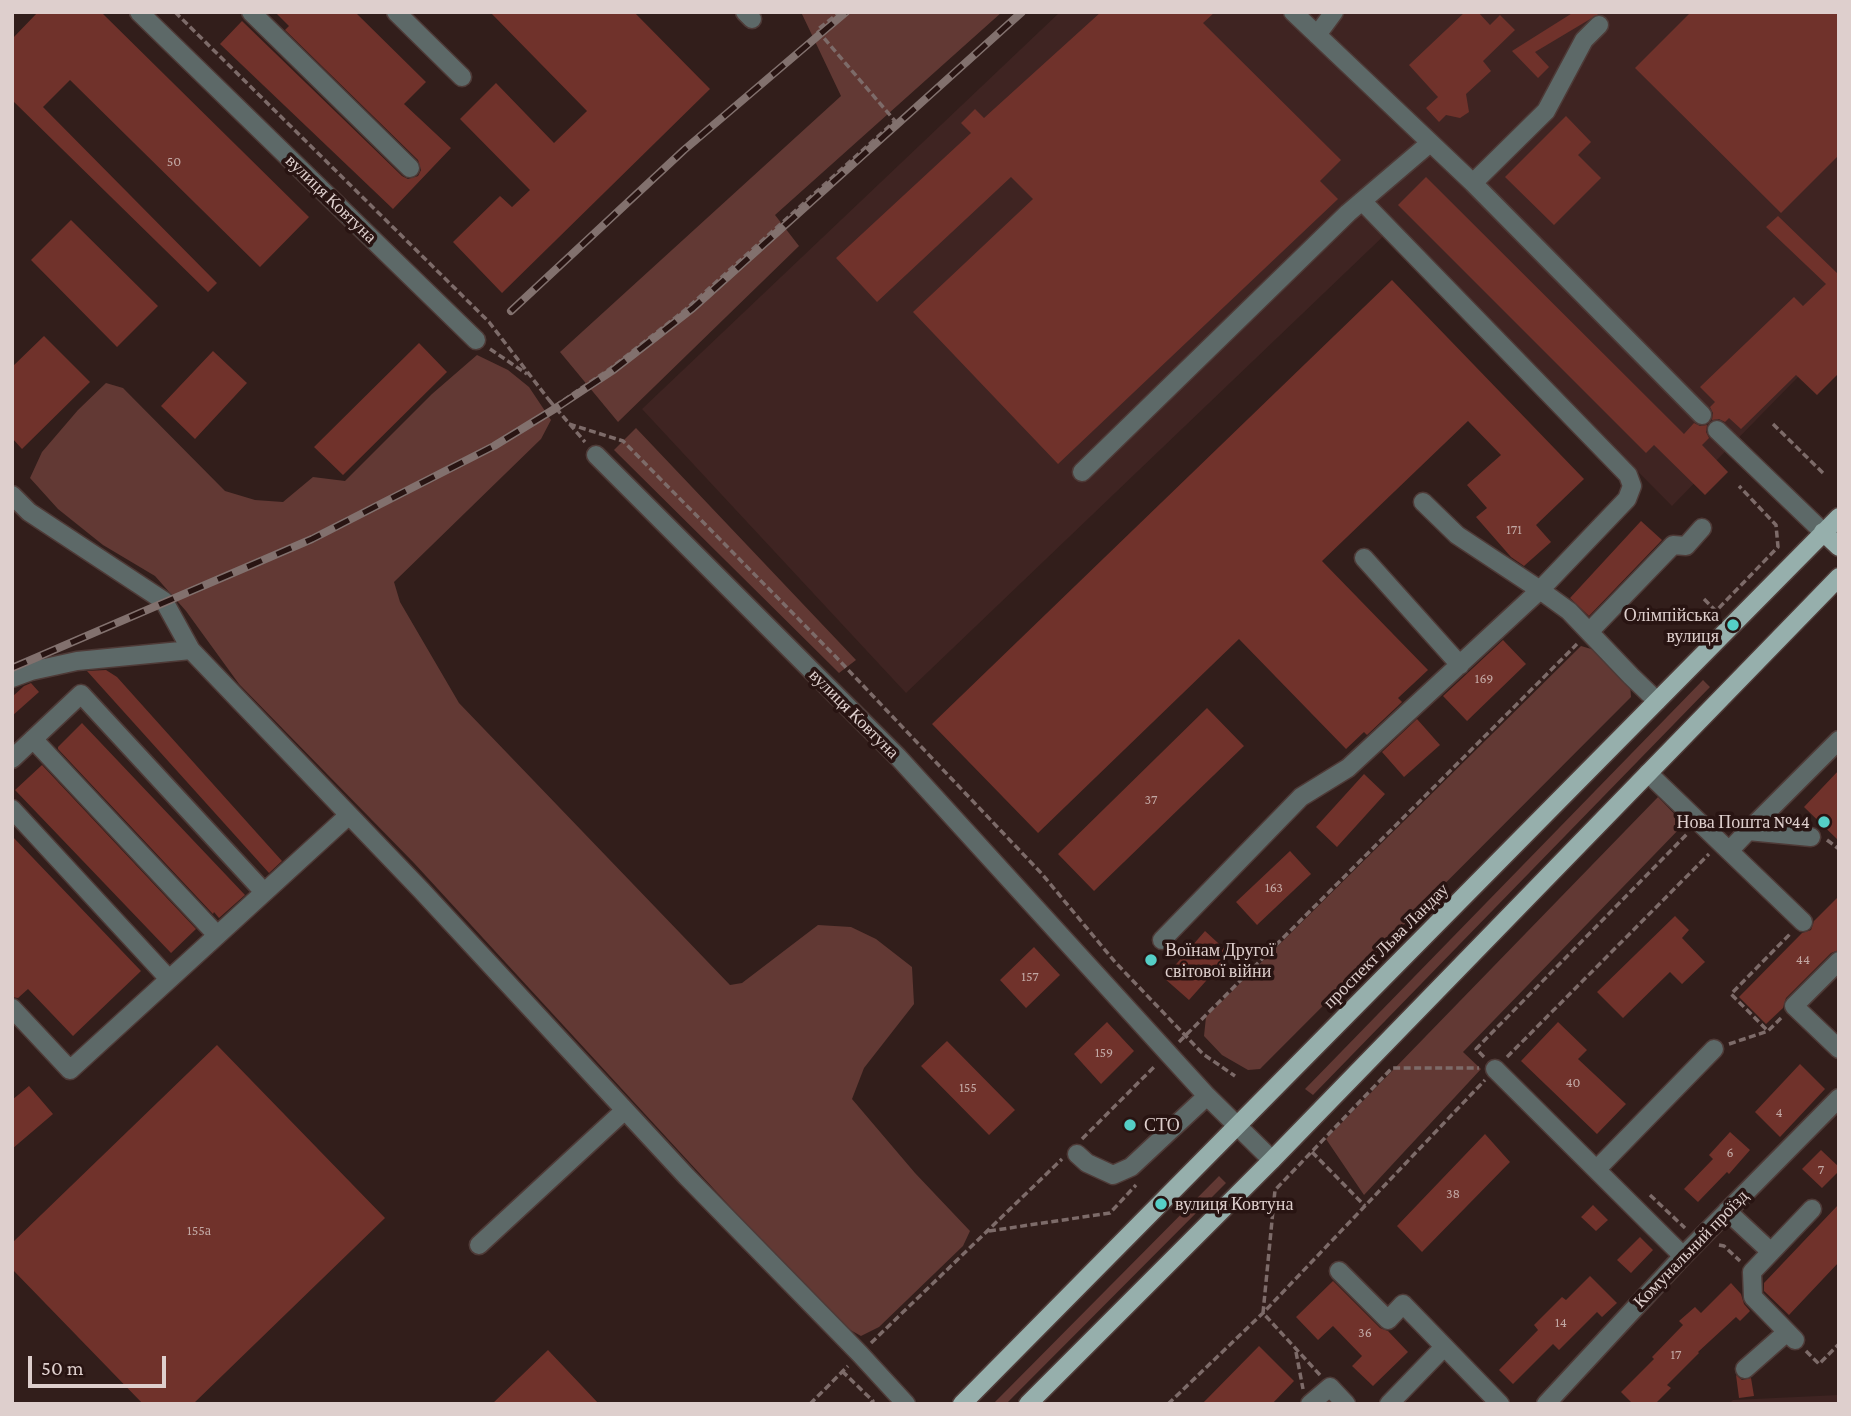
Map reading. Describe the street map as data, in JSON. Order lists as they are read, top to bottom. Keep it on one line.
{"streets":{"main road":["проспект Льва Ландау"],"street":["вулиця Ковтуна","Комунальний проїзд"]},"crossings":[["вулиця Ковтуна","проспект Льва Ландау"]],"places":["Олімпійська вулиця","Нова Пошта №44","Воїнам Другої світової війни","СТО","вулиця Ковтуна"],"house_numbers":["50","171","169","37","163","44","157","159","40","155","4","6","7","38","155а","14","36","17"],"scale_bar":"50 m"}
